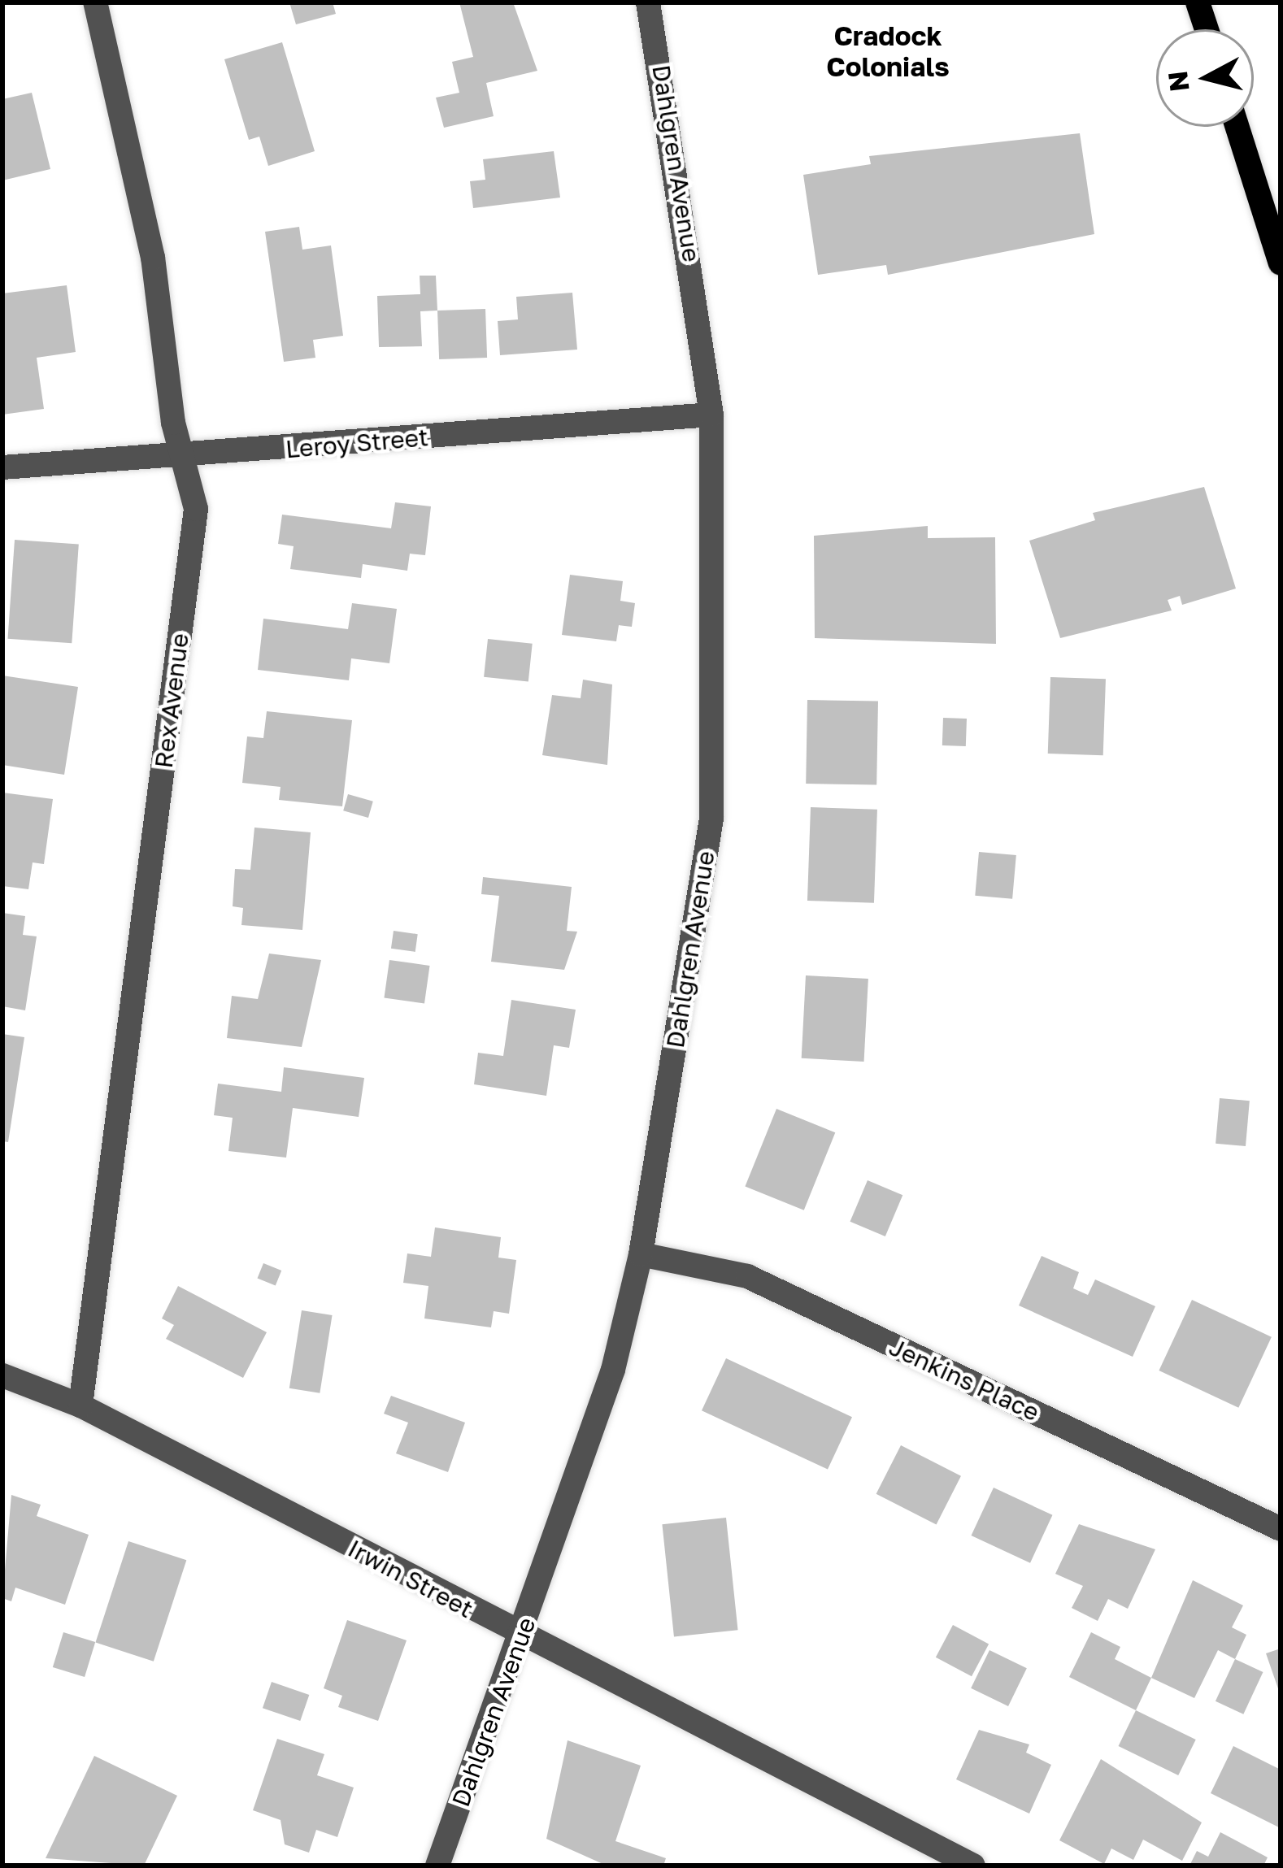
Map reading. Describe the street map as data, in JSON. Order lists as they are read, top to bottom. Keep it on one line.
{"streets":{"street":["Dahlgren Avenue","Leroy Street","Rex Avenue","Jenkins Place","Irwin Street"]},"crossings":[["Dahlgren Avenue","Leroy Street"],["Dahlgren Avenue","Jenkins Place"],["Dahlgren Avenue","Irwin Street"],["Leroy Street","Rex Avenue"],["Rex Avenue","Irwin Street"]],"districts":["Cradock Colonials"],"north":"left"}
